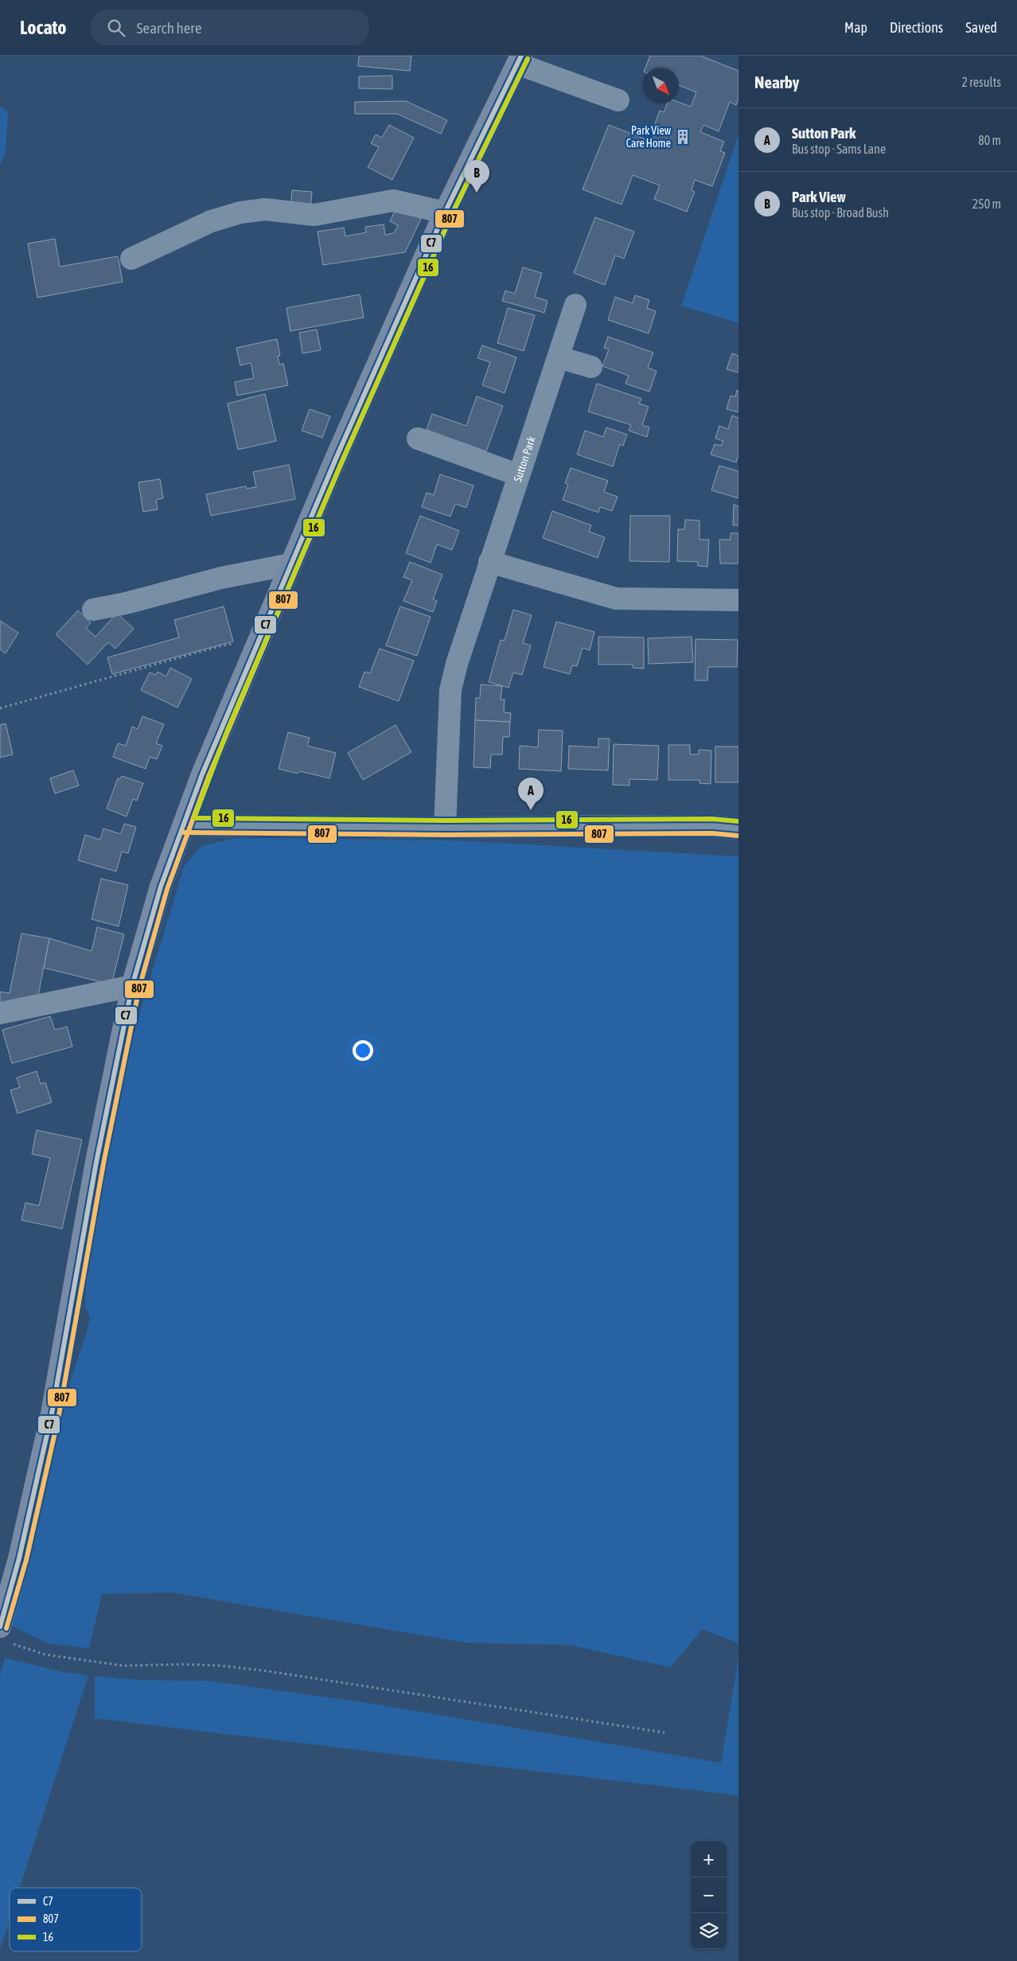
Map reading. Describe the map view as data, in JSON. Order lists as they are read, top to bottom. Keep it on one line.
{"streets":{"street":["Sutton Park"]},"places":{"building":["Park View Care Home"]},"lines":["transit line C7","transit line 807","transit line 16"],"legend":["C7","807","16"],"north":"bottom right","page":{"header":"Locato","search":"Search here","nav":["Map","Directions","Saved"],"heading":["Nearby","2 results"],"list":[{"mark":"A","name":"Sutton Park","note":"Bus stop · Sams Lane","value":"80 m"},{"mark":"B","name":"Park View","note":"Bus stop · Broad Bush","value":"250 m"}],"pins":["B","A"],"map_buttons":["+","−"]}}
